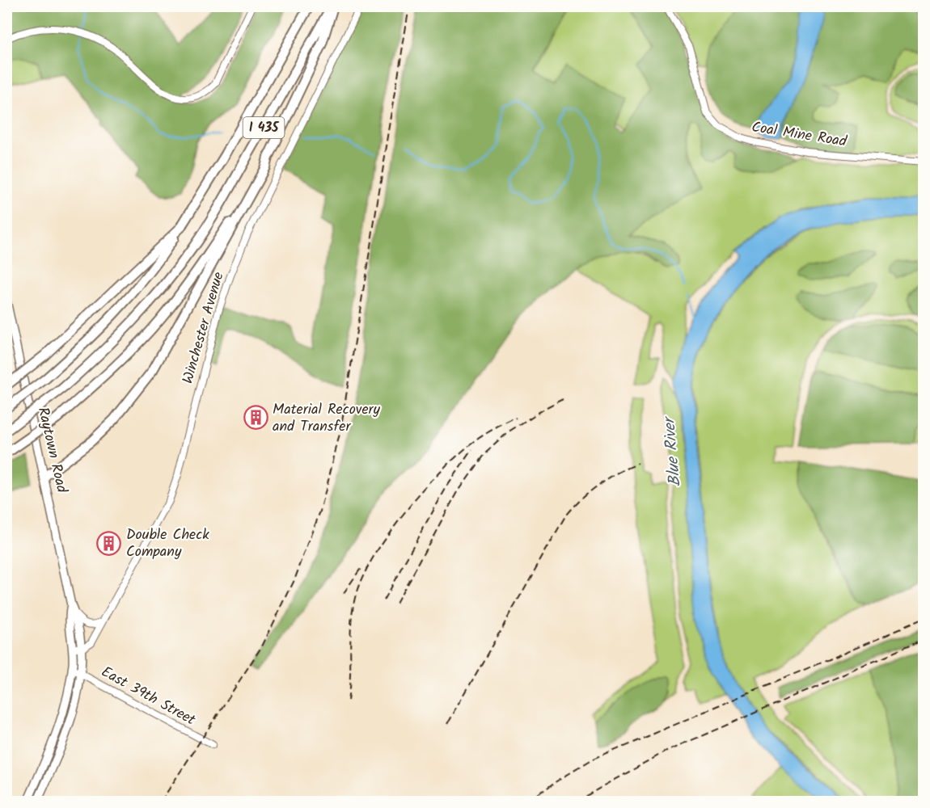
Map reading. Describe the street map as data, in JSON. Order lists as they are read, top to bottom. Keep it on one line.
{"streets":{"highway":["I 435"],"main road":["Raytown Road"],"street":["Coal Mine Road","Winchester Avenue","East 39th Street"]},"crossings":[["Winchester Avenue","Raytown Road"],["Raytown Road","East 39th Street"]],"water":["Blue River"],"places":{"building":["Material Recovery and Transfer","Double Check Company"]}}
